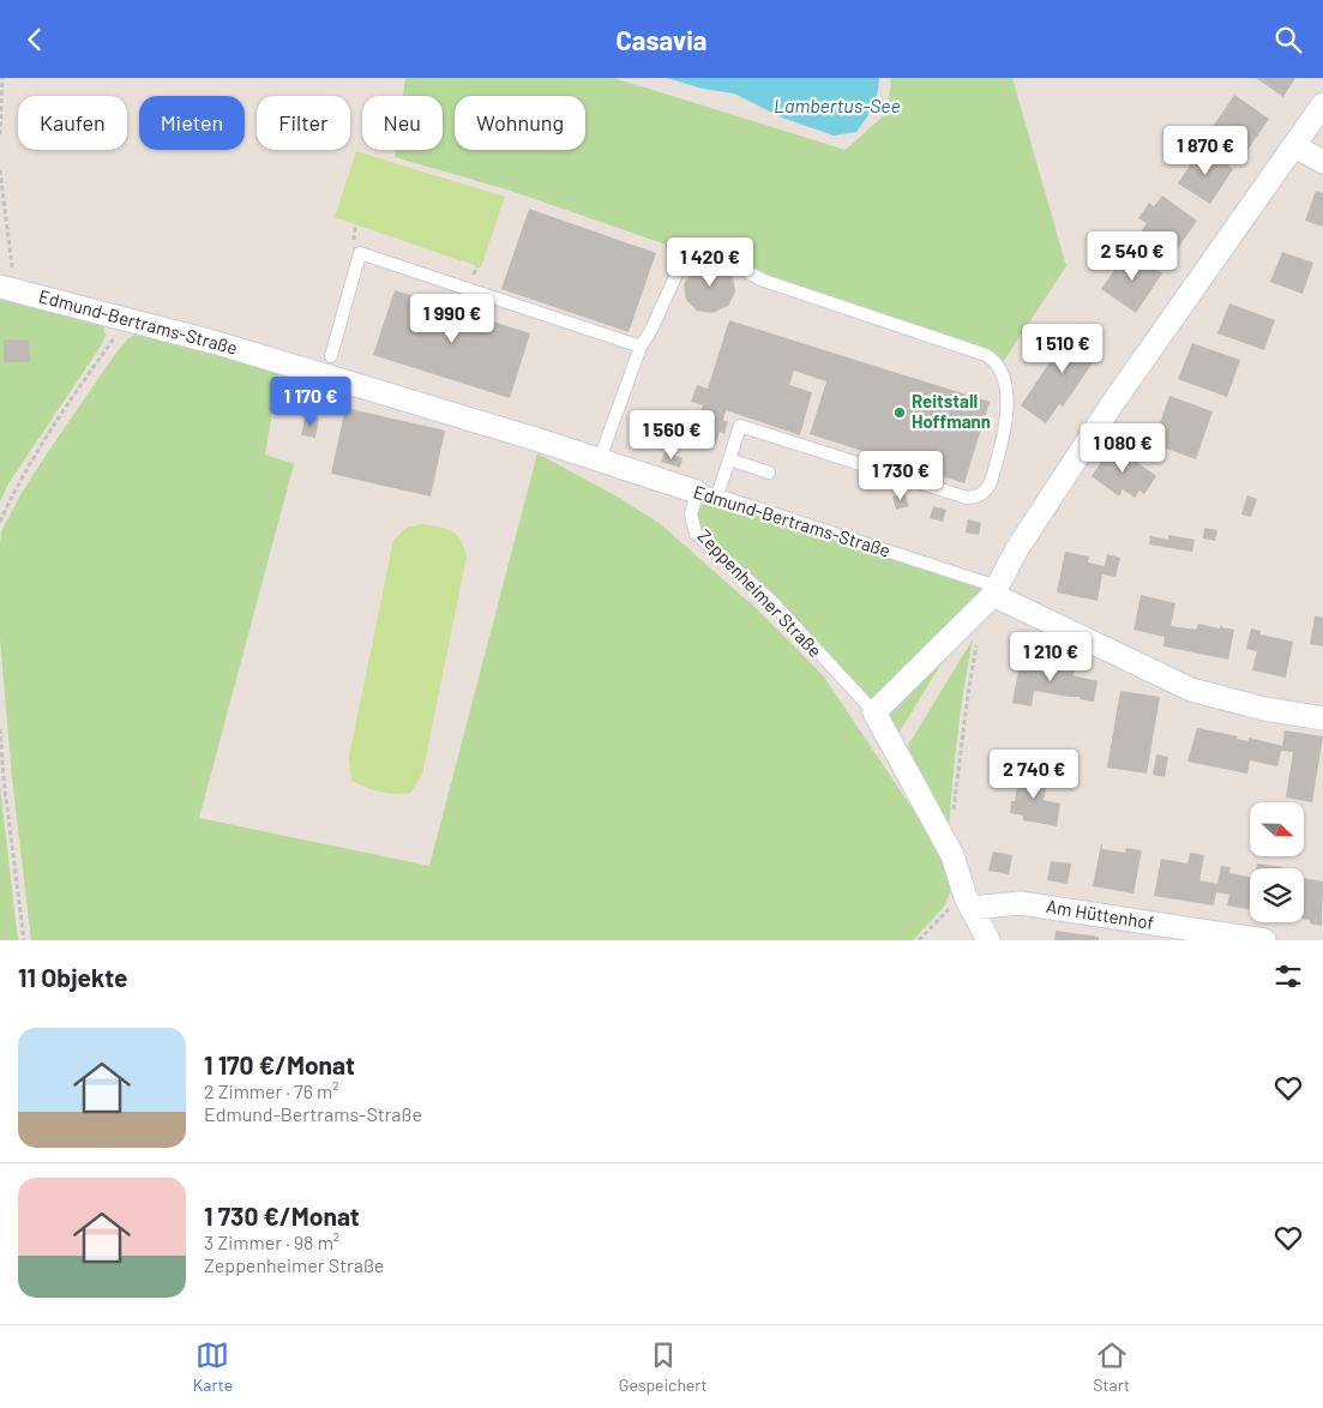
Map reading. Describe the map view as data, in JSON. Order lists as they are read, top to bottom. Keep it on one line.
{"streets":{"street":["Edmund-Bertrams-Straße","Zeppenheimer Straße","Am Hüttenhof"]},"crossings":[["Edmund-Bertrams-Straße","Zeppenheimer Straße"],["Zeppenheimer Straße","Am Hüttenhof"]],"water":["Lambertus-See"],"places":["Reitstall Hoffmann"],"north":"right","page":{"header":"Casavia","chip":["Kaufen","Mieten","Filter","Neu","Wohnung"],"price":["1 870 €","2 540 €","1 420 €","1 990 €","1 510 €","1 170 €","1 560 €","1 080 €","1 730 €","1 210 €","2 740 €"],"heading":"11 Objekte","list":[{"name":"1 170 €/Monat","note":"2 Zimmer · 76 m² · Edmund-Bertrams-Straße"},{"name":"1 730 €/Monat","note":"3 Zimmer · 98 m² · Zeppenheimer Straße"}],"tabs":["Karte","Gespeichert","Start"]}}
